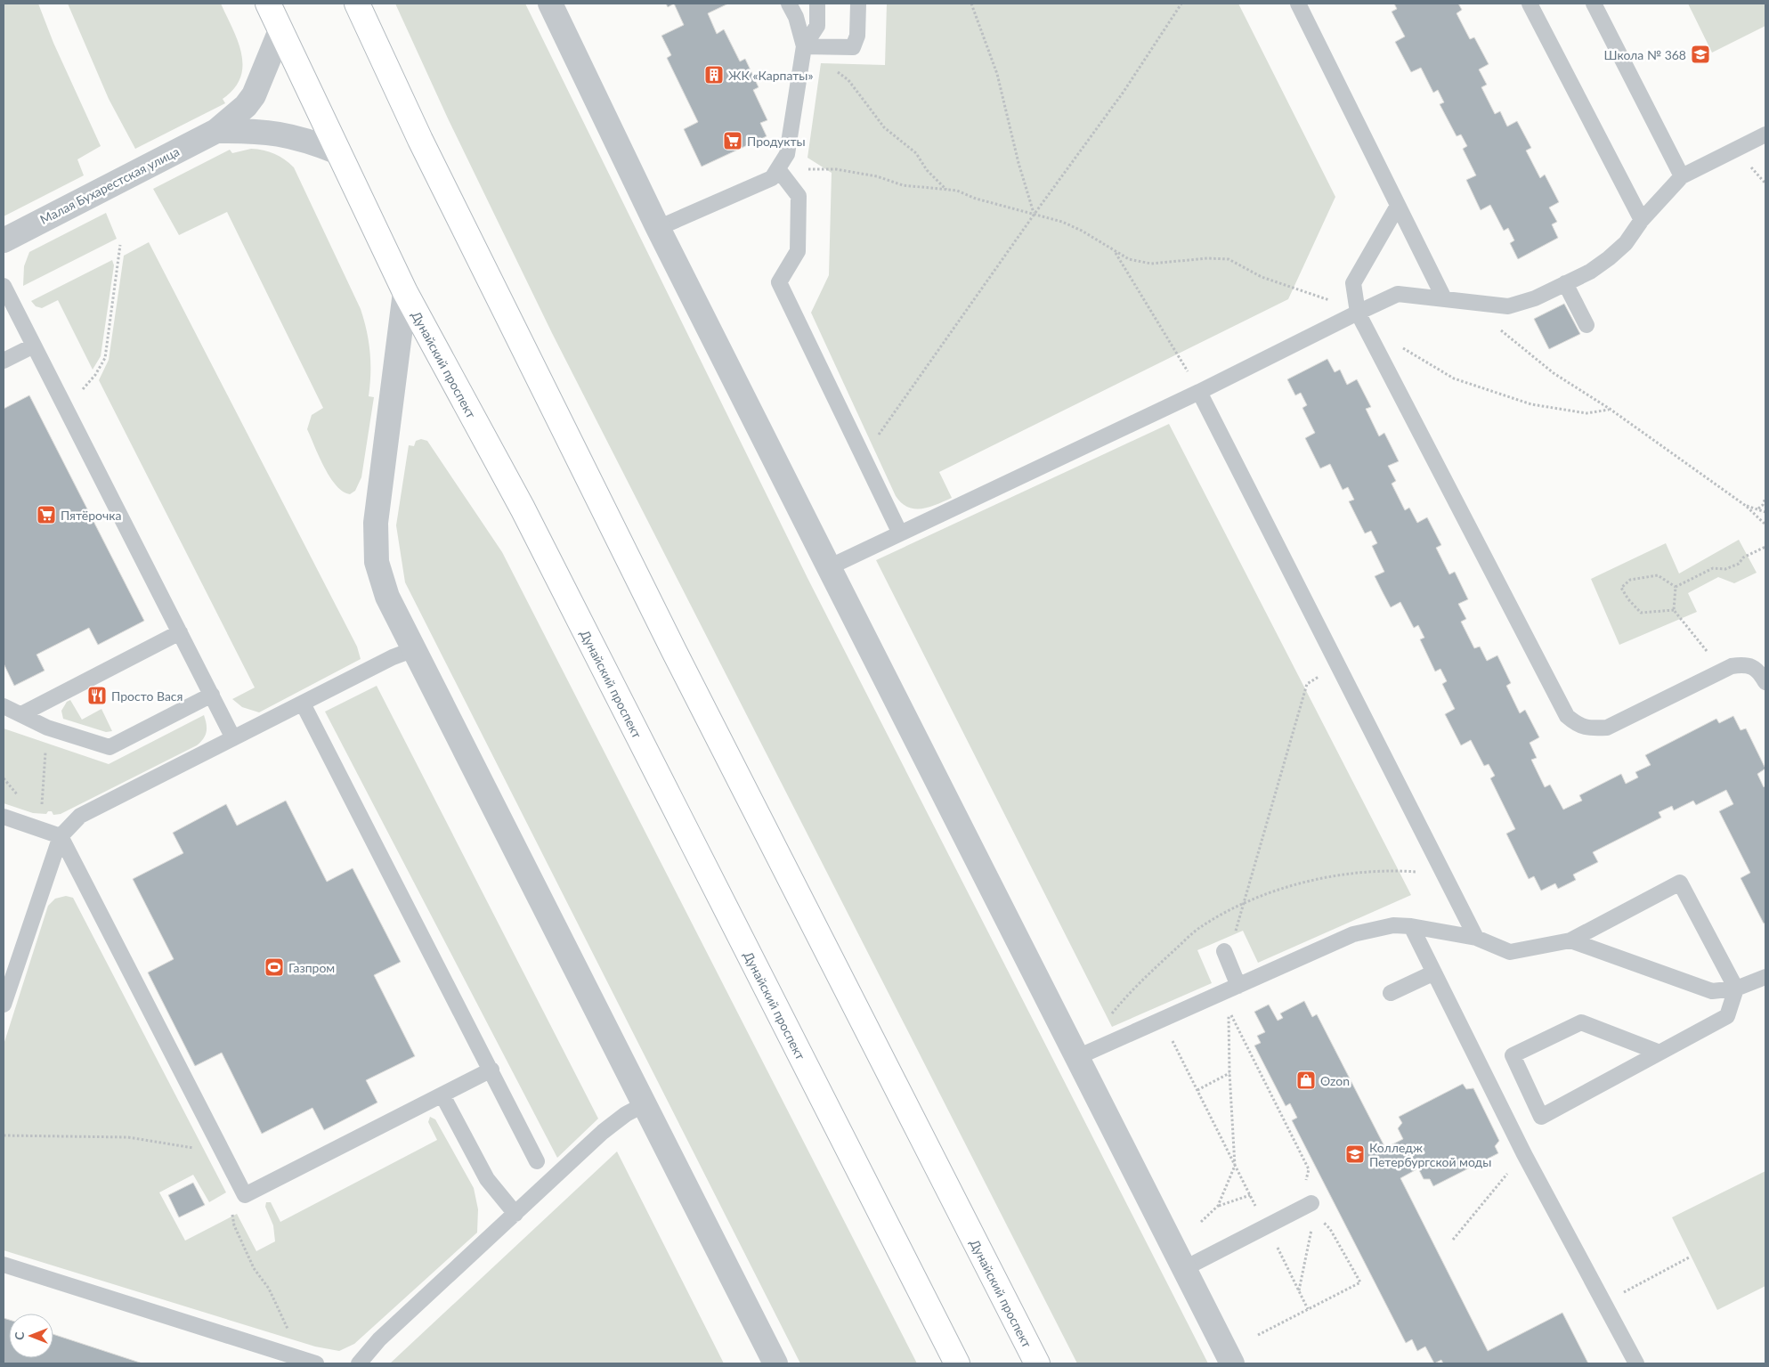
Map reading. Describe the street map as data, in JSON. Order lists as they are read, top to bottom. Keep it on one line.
{"streets":{"main road":["Дунайский проспект"],"street":["Малая Бухарестская улица"]},"crossings":[["Малая Бухарестская улица","Дунайский проспект"]],"places":{"school or university":["Школа № 368","Колледж Петербургской моды"],"building":["ЖК «Карпаты»"],"supermarket":["Продукты","Пятёрочка"],"restaurant":["Просто Вася"],"sports":["Газпром"],"shop":["Ozon"]},"north":"left"}
